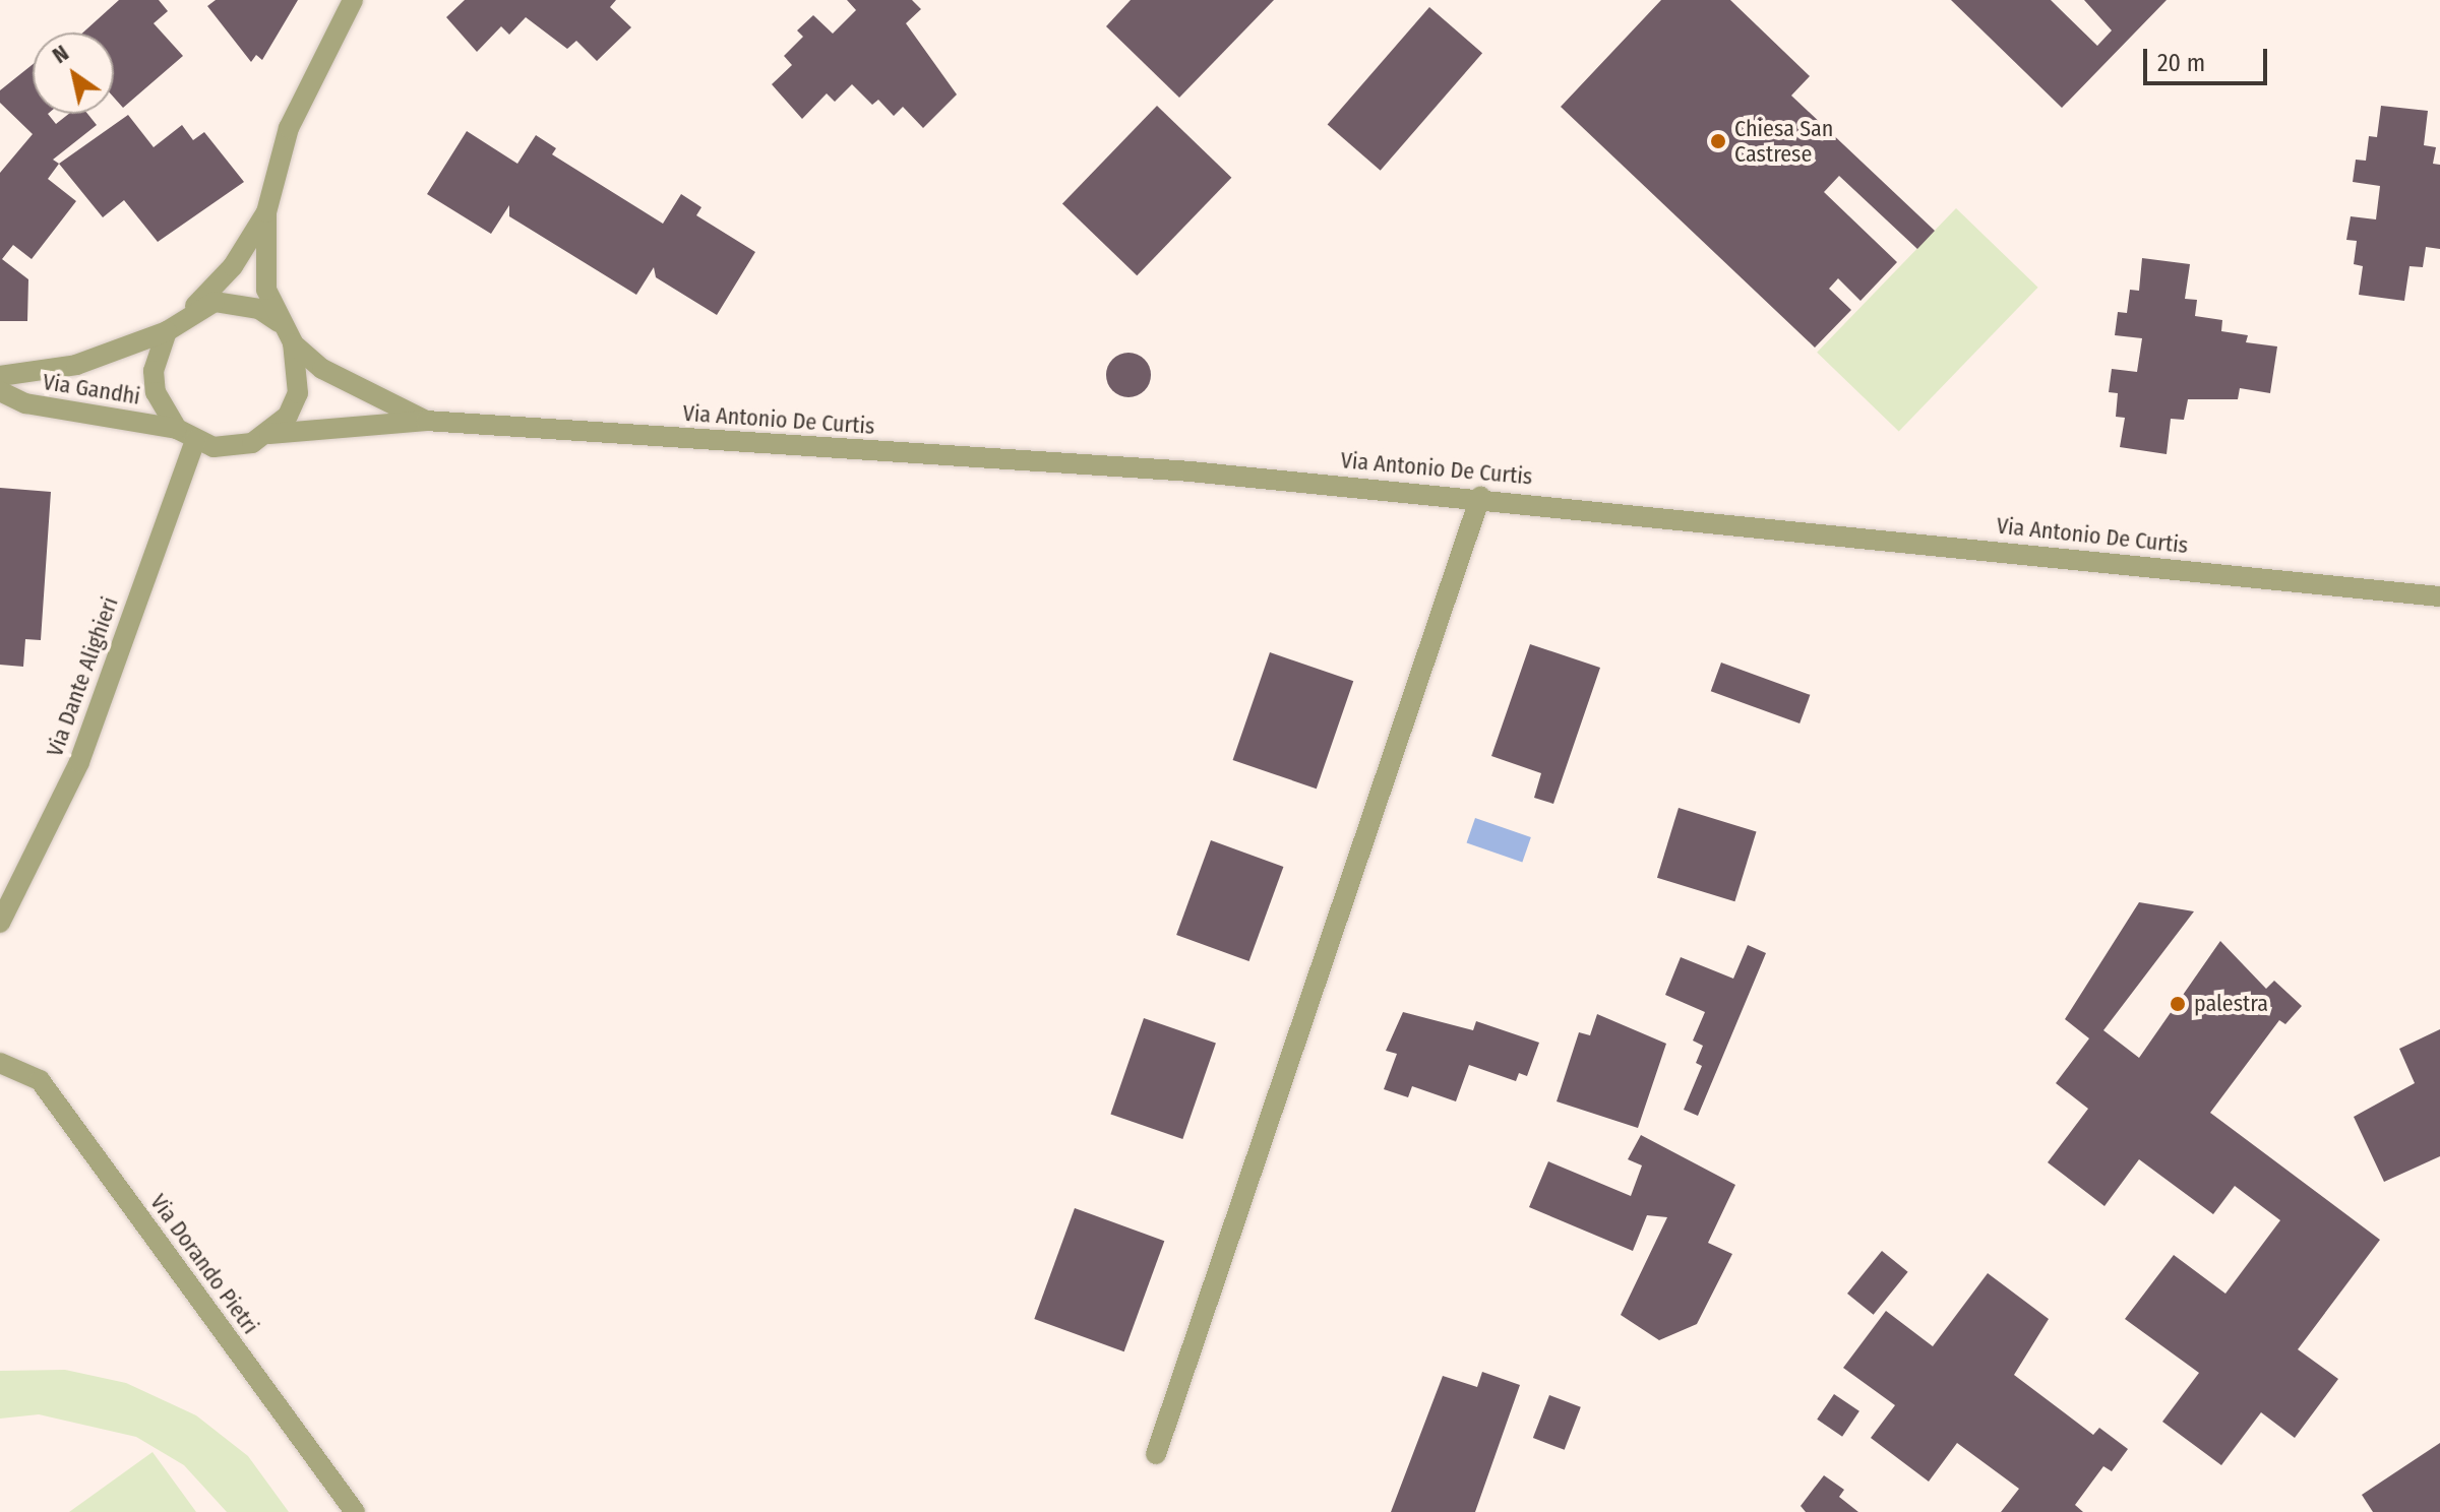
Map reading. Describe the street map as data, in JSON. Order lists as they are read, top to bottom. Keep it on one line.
{"streets":{"street":["Via Gandhi","Via Antonio De Curtis","Via Dante Alighieri","Via Dorando Pietri"]},"crossings":[["Via Gandhi","Via Antonio De Curtis"],["Via Gandhi","Via Dante Alighieri"],["Via Antonio De Curtis","Via Dante Alighieri"]],"places":["Chiesa San Castrese","palestra"],"scale_bar":"20 m","north":"top left"}
